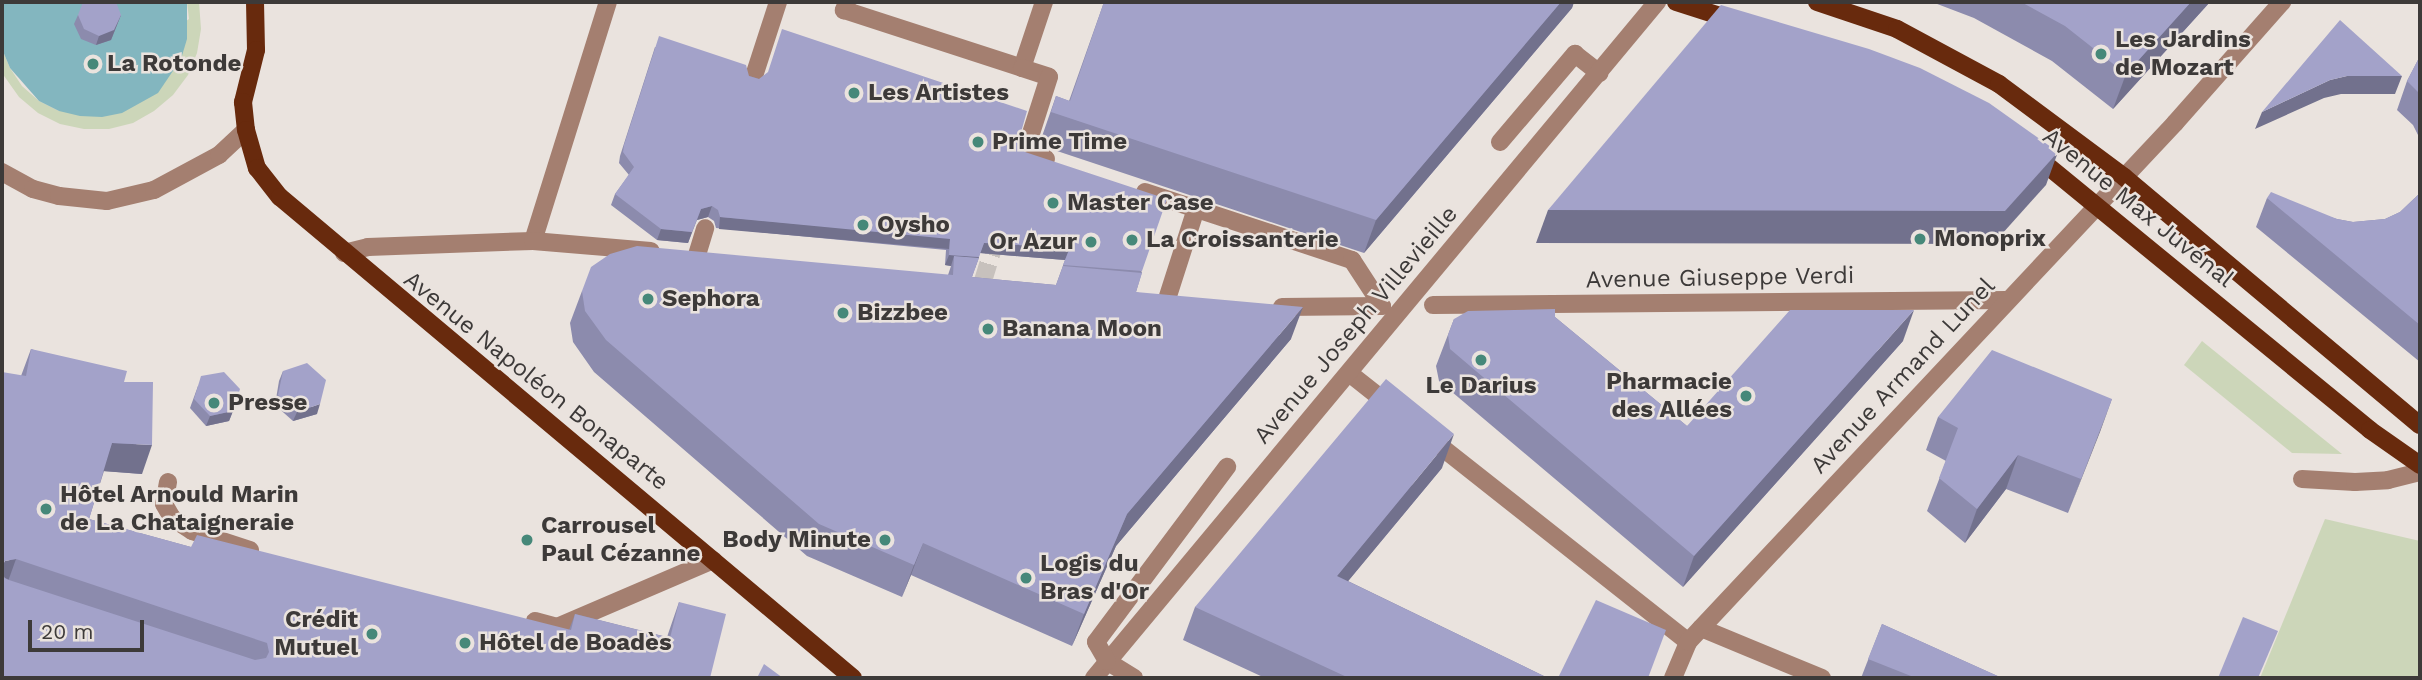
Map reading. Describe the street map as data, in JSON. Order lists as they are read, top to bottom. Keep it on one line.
{"streets":{"main road":["Avenue Max Juvénal","Avenue Napoléon Bonaparte"],"street":["Avenue Giuseppe Verdi","Avenue Joseph Villevieille","Avenue Armand Lunel"]},"crossings":[["Avenue Max Juvénal","Avenue Armand Lunel"],["Avenue Giuseppe Verdi","Avenue Armand Lunel"]],"places":["Les Jardins de Mozart","La Rotonde","Les Artistes","Prime Time","Master Case","Oysho","Monoprix","La Croissanterie","Or Azur","Sephora","Bizzbee","Banana Moon","Le Darius","Pharmacie des Allées","Presse","Hôtel Arnould Marin de La Chataigneraie","Carrousel Paul Cézanne","Body Minute","Logis du Bras d'Or","Crédit Mutuel","Hôtel de Boadès"],"scale_bar":"20 m"}
